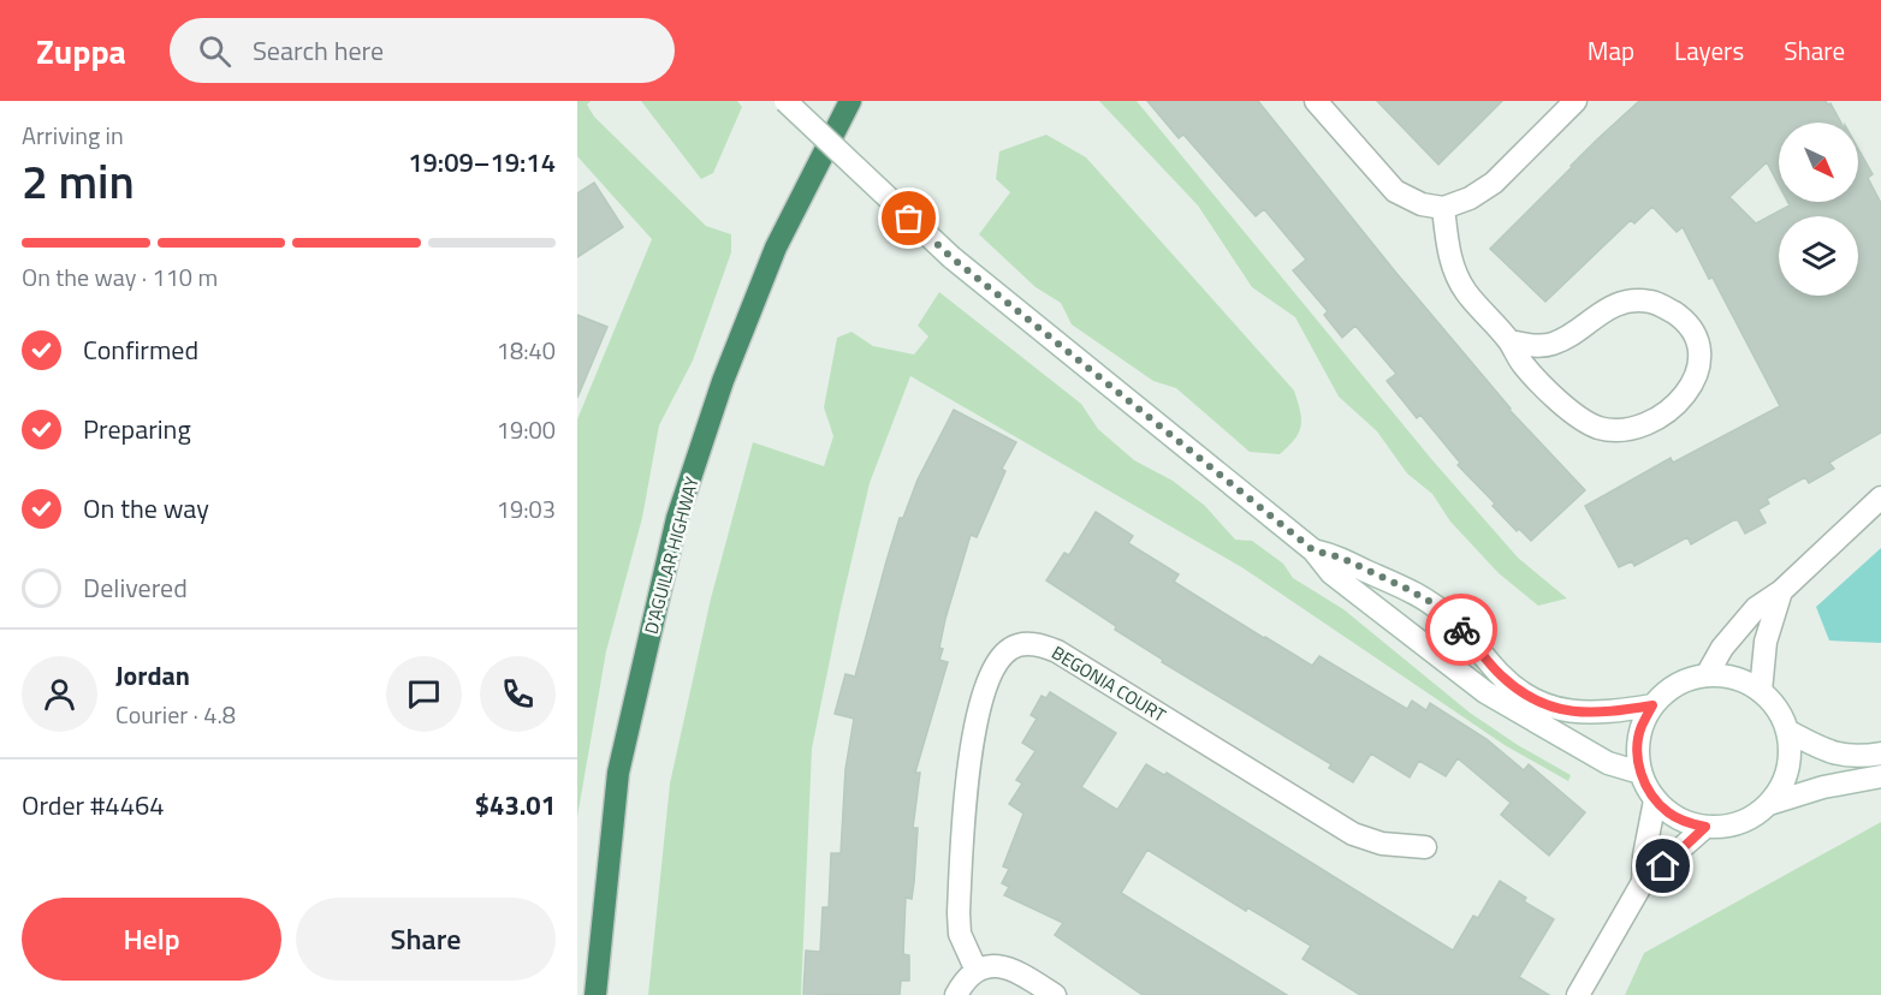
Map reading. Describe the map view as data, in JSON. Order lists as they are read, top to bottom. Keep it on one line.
{"streets":{"highway":["D'AGUILAR HIGHWAY"],"street":["BEGONIA COURT"]},"north":"bottom right","page":{"header":"Zuppa","search":"Search here","nav":["Map","Layers","Share"],"heading":["2 min","Arriving in","19:09–19:14"],"panel":["Jordan","Courier · 4.8","Order #4464","$43.01"],"bar":"On the way · 110 m","list":[["Confirmed","18:40"],["Preparing","19:00"],["On the way","19:03"],"Delivered"],"buttons":["Help","Share"]}}
